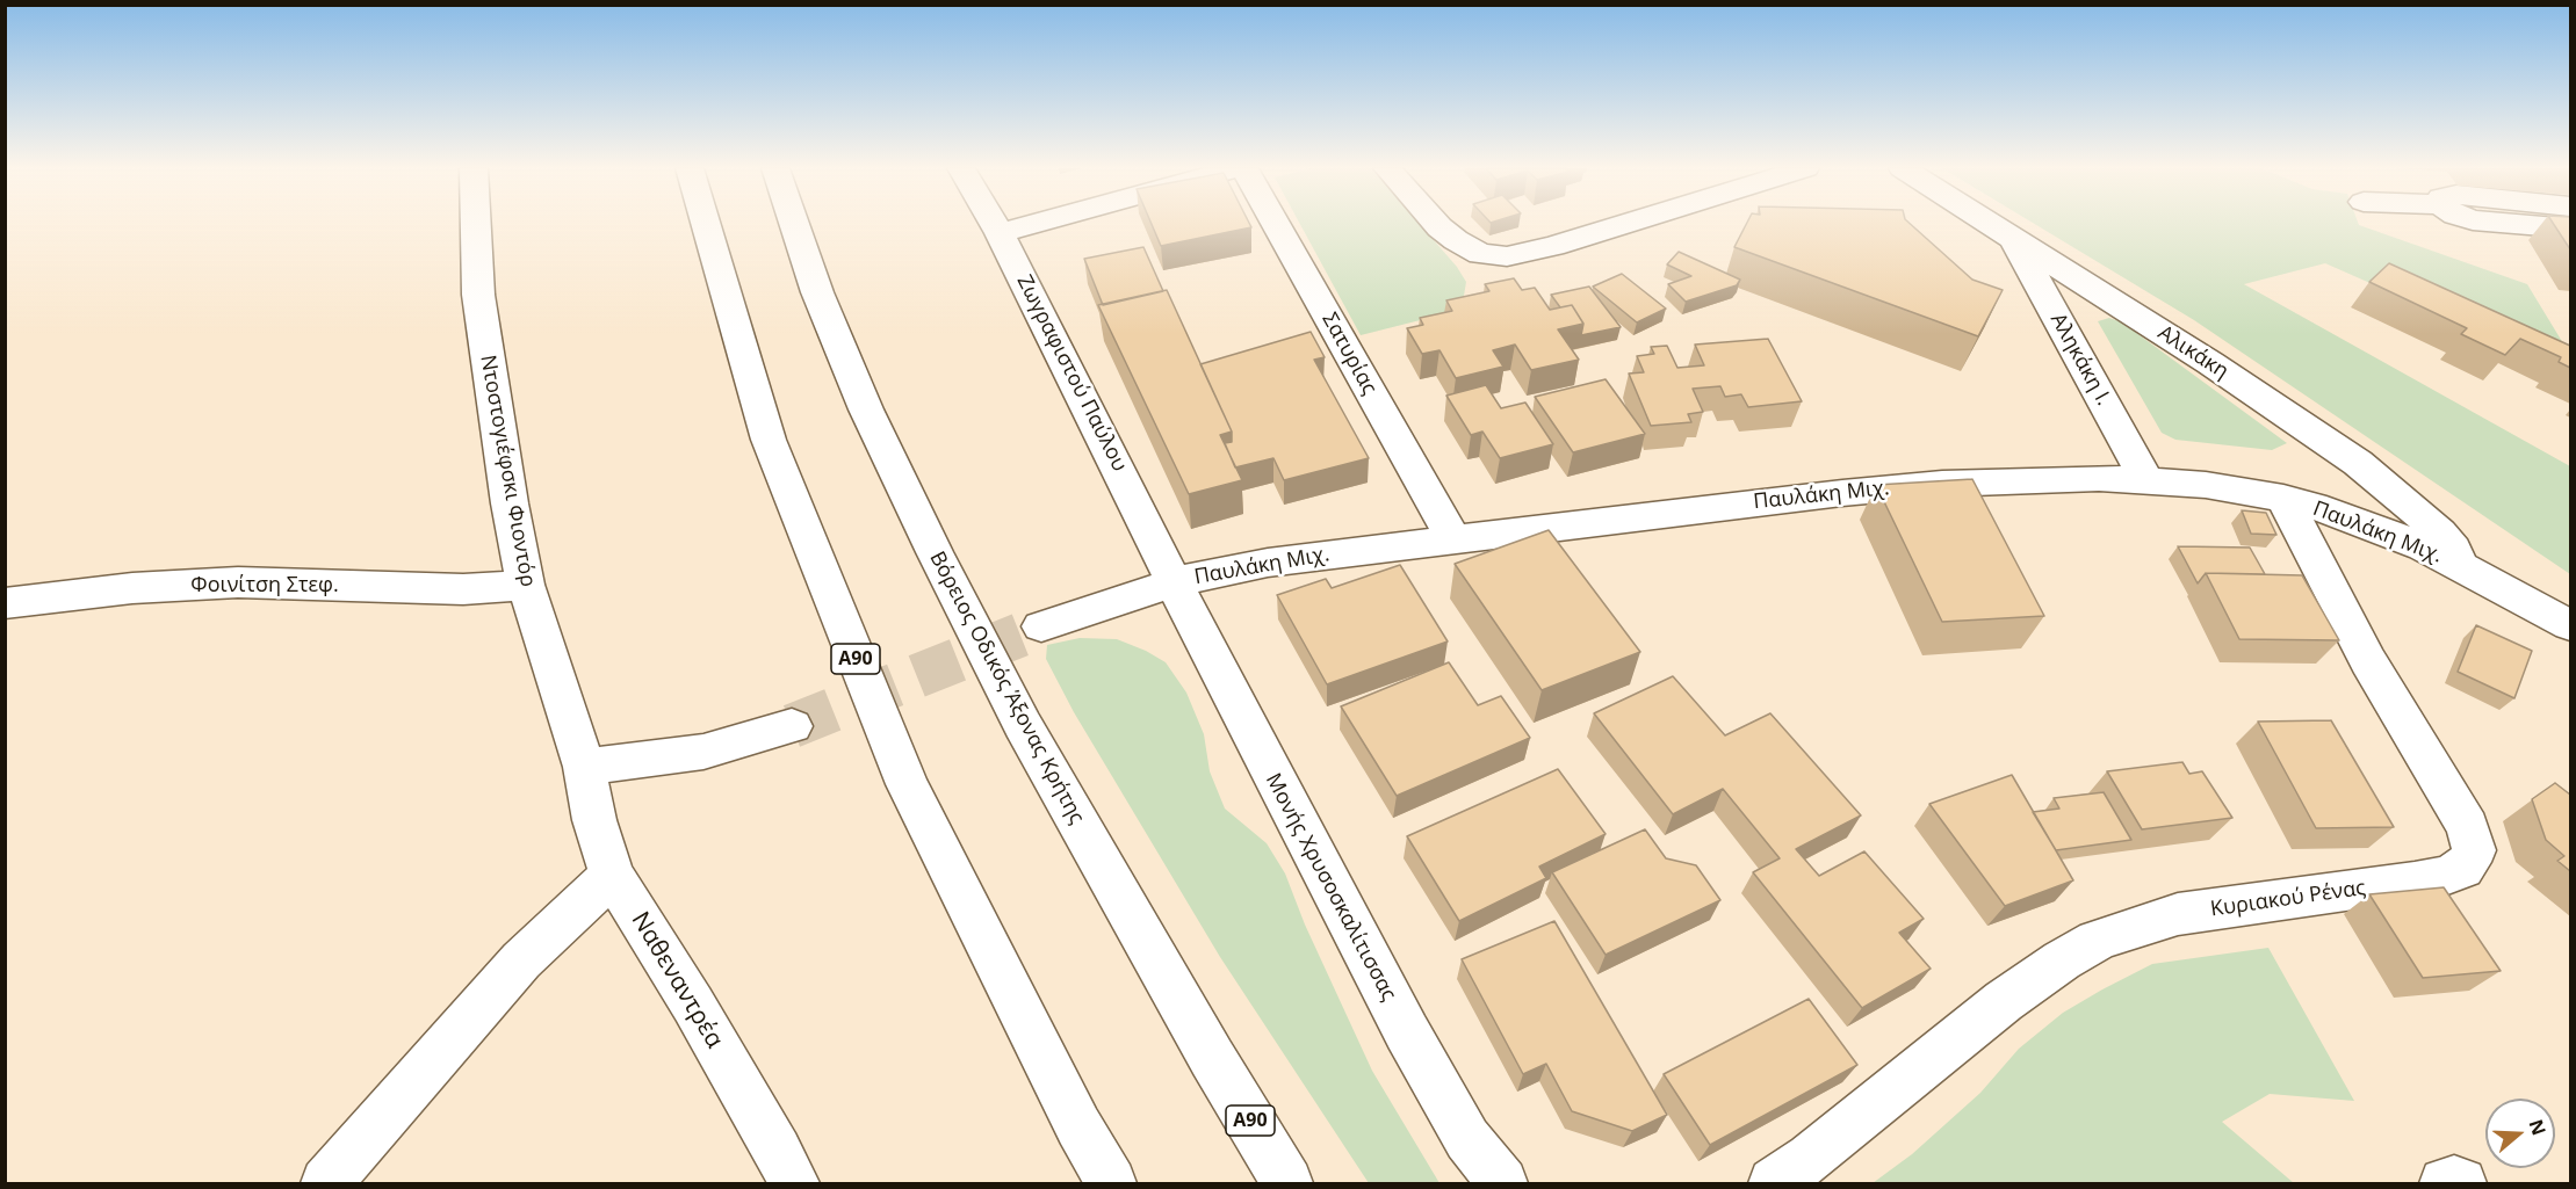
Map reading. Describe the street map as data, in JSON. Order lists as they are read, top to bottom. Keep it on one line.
{"streets":{"main road":["Αλικάκη","Σατυρίας","Αληκάκη Ι.","Ζωγραφιστού Παύλου","Ντοστογιέφσκι Φιοντόρ","Παυλάκη Μιχ.","Φοινίτση Στεφ.","Α90","Βόρειος Οδικός Άξονας Κρήτης","Μονής Χρυσοσκαλίτισσας","Κυριακού Ρένας","Ναθεναντρέα"]},"crossings":[["Αλικάκη","Αληκάκη Ι."],["Αλικάκη","Παυλάκη Μιχ."],["Σατυρίας","Παυλάκη Μιχ."],["Αληκάκη Ι.","Παυλάκη Μιχ."],["Ζωγραφιστού Παύλου","Παυλάκη Μιχ."],["Ζωγραφιστού Παύλου","Μονής Χρυσοσκαλίτισσας"],["Ντοστογιέφσκι Φιοντόρ","Φοινίτση Στεφ."],["Ντοστογιέφσκι Φιοντόρ","Ναθεναντρέα"],["Παυλάκη Μιχ.","Μονής Χρυσοσκαλίτισσας"],["Παυλάκη Μιχ.","Κυριακού Ρένας"]],"north":"right"}
